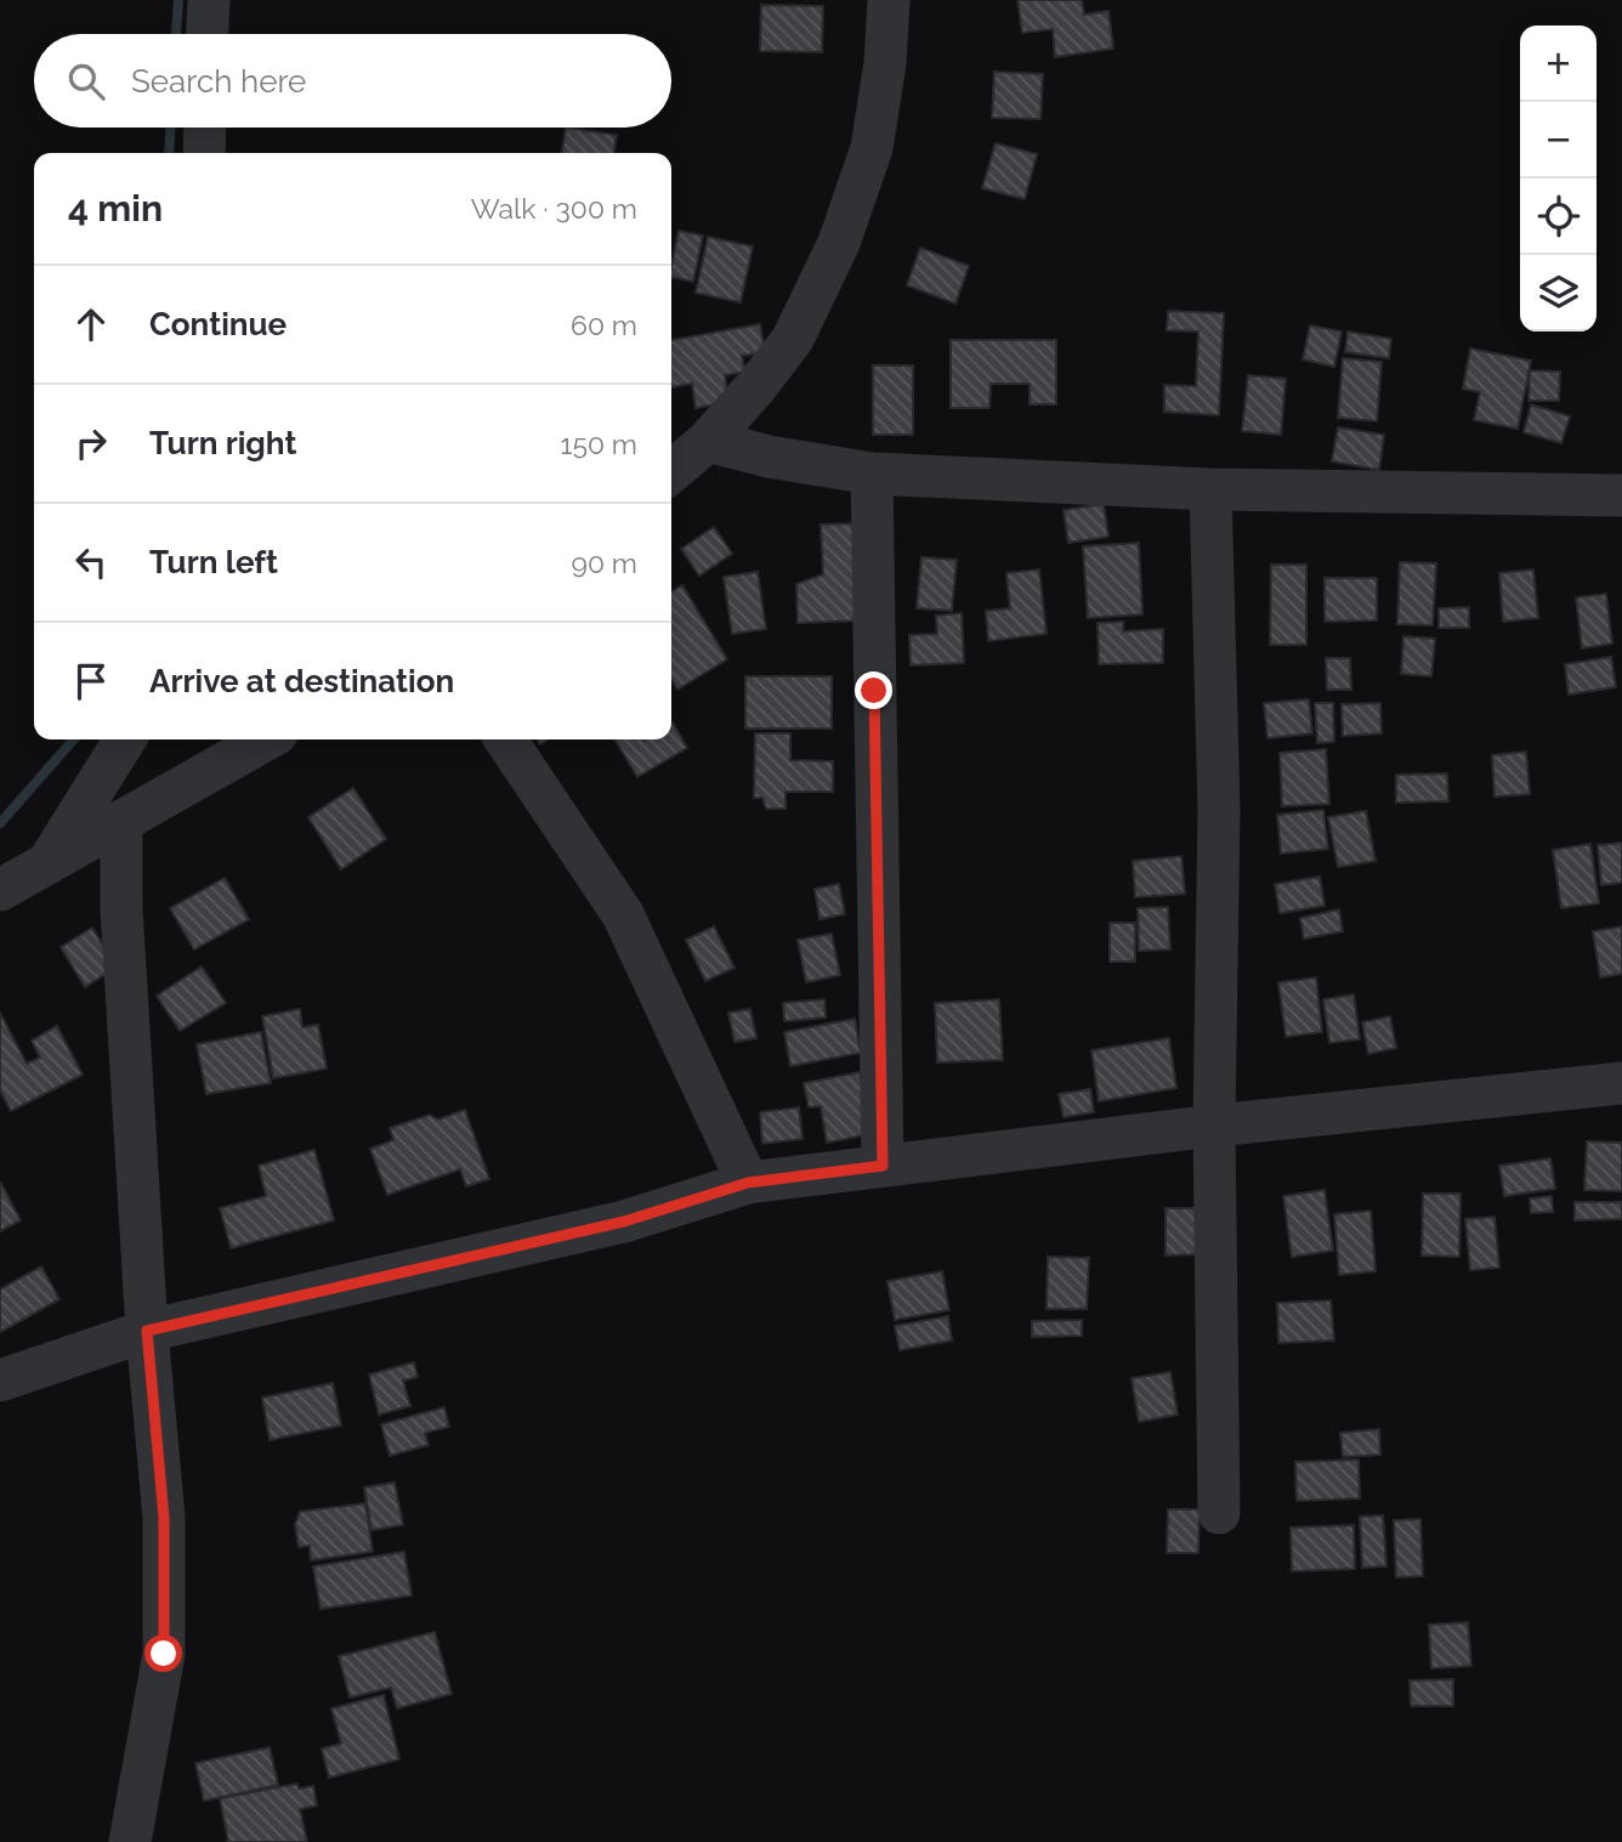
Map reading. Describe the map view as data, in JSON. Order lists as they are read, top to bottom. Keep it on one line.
{"page":{"map_buttons":["+","−"],"search":"Search here","heading":["4 min","Walk · 300 m"],"list":[["Continue","60 m"],["Turn right","150 m"],["Turn left","90 m"],"Arrive at destination"]}}
